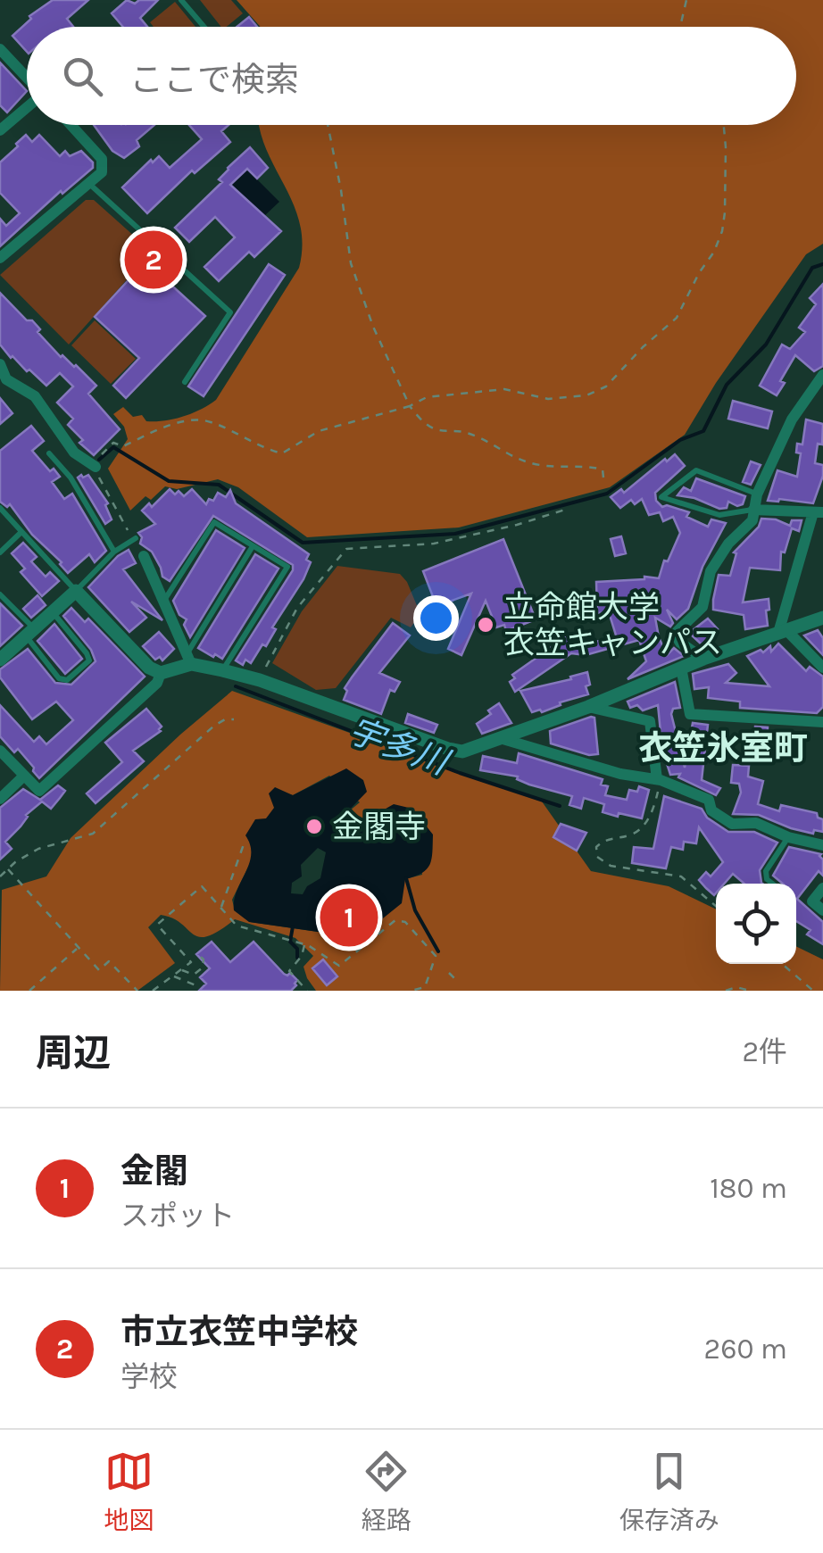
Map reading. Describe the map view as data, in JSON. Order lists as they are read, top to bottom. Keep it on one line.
{"districts":["衣笠氷室町"],"water":["宇多川"],"places":["立命館大学 衣笠キャンパス","金閣寺"],"page":{"search":"ここで検索","pins":["2","1"],"heading":["周辺","2件"],"list":[{"mark":"1","name":"金閣","note":"スポット","value":"180 m"},{"mark":"2","name":"市立衣笠中学校","note":"学校","value":"260 m"}],"nav":["地図","経路","保存済み"]}}
